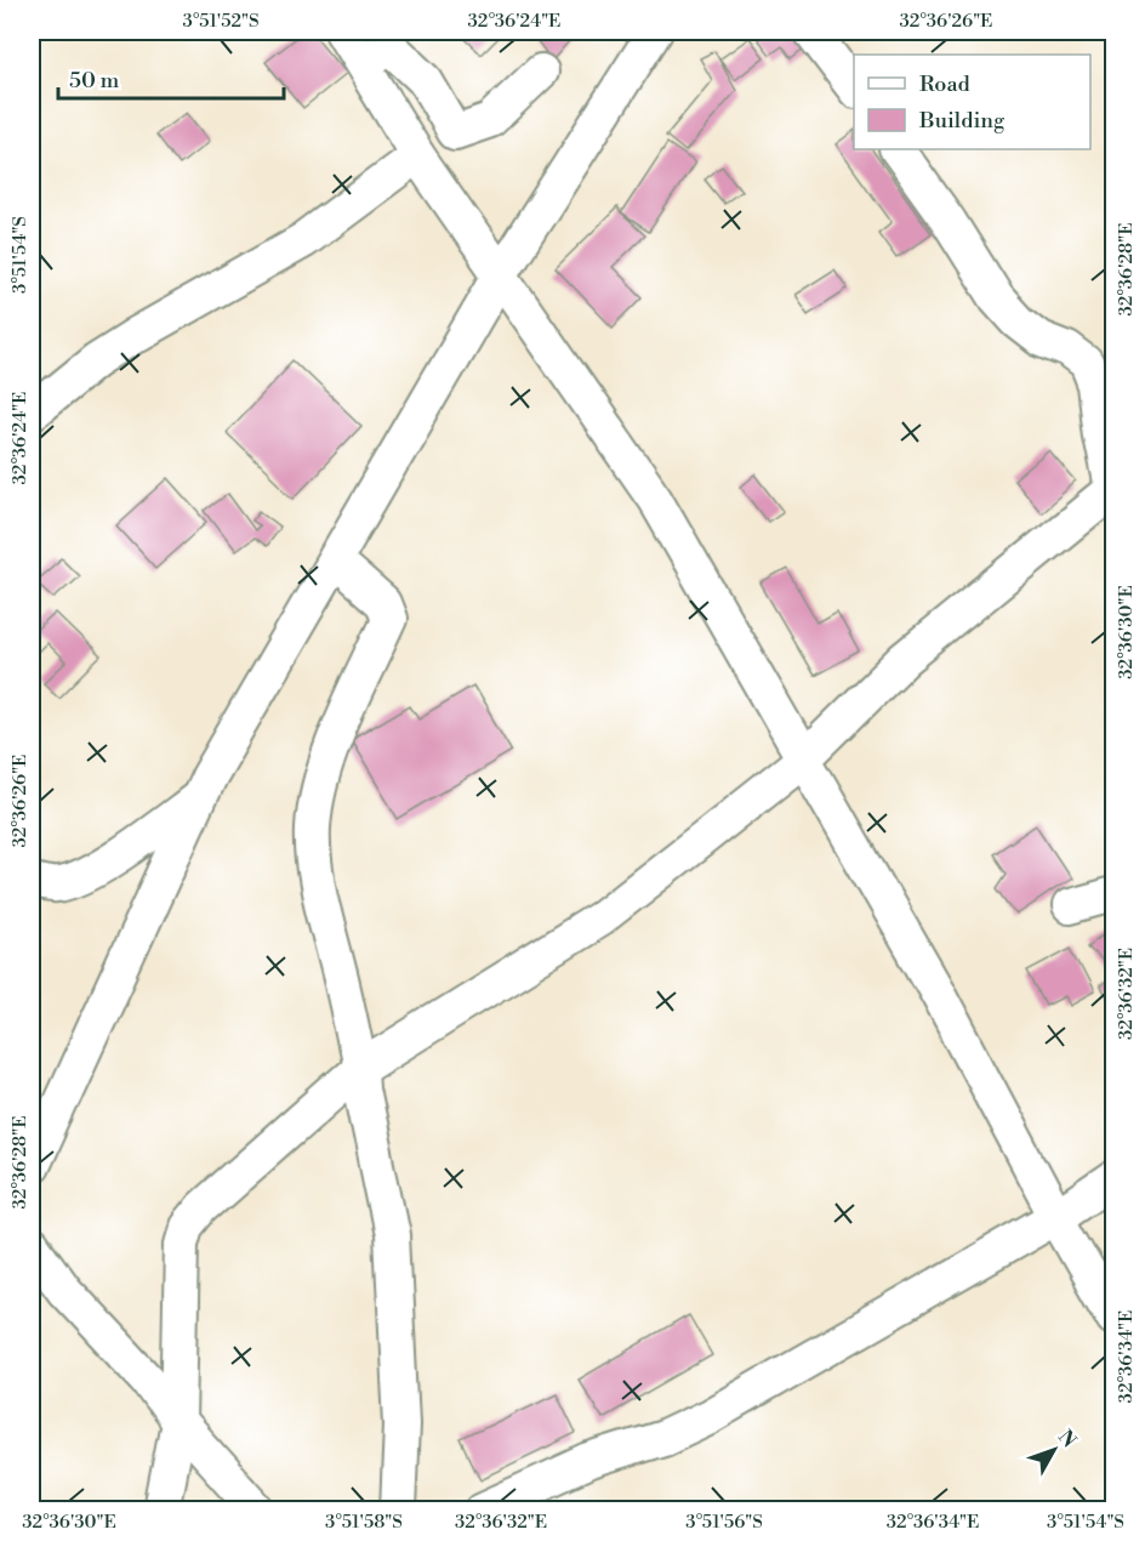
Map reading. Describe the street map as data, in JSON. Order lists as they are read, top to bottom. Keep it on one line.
{"legend":["Road","Building"],"scale_bar":"50 m","north":"top right","coordinates":["3°51'52\"S","32°36'24\"E","32°36'26\"E","3°51'54\"S","32°36'28\"E","32°36'30\"E","32°36'32\"E","32°36'34\"E","3°51'58\"S","3°51'56\"S"]}
